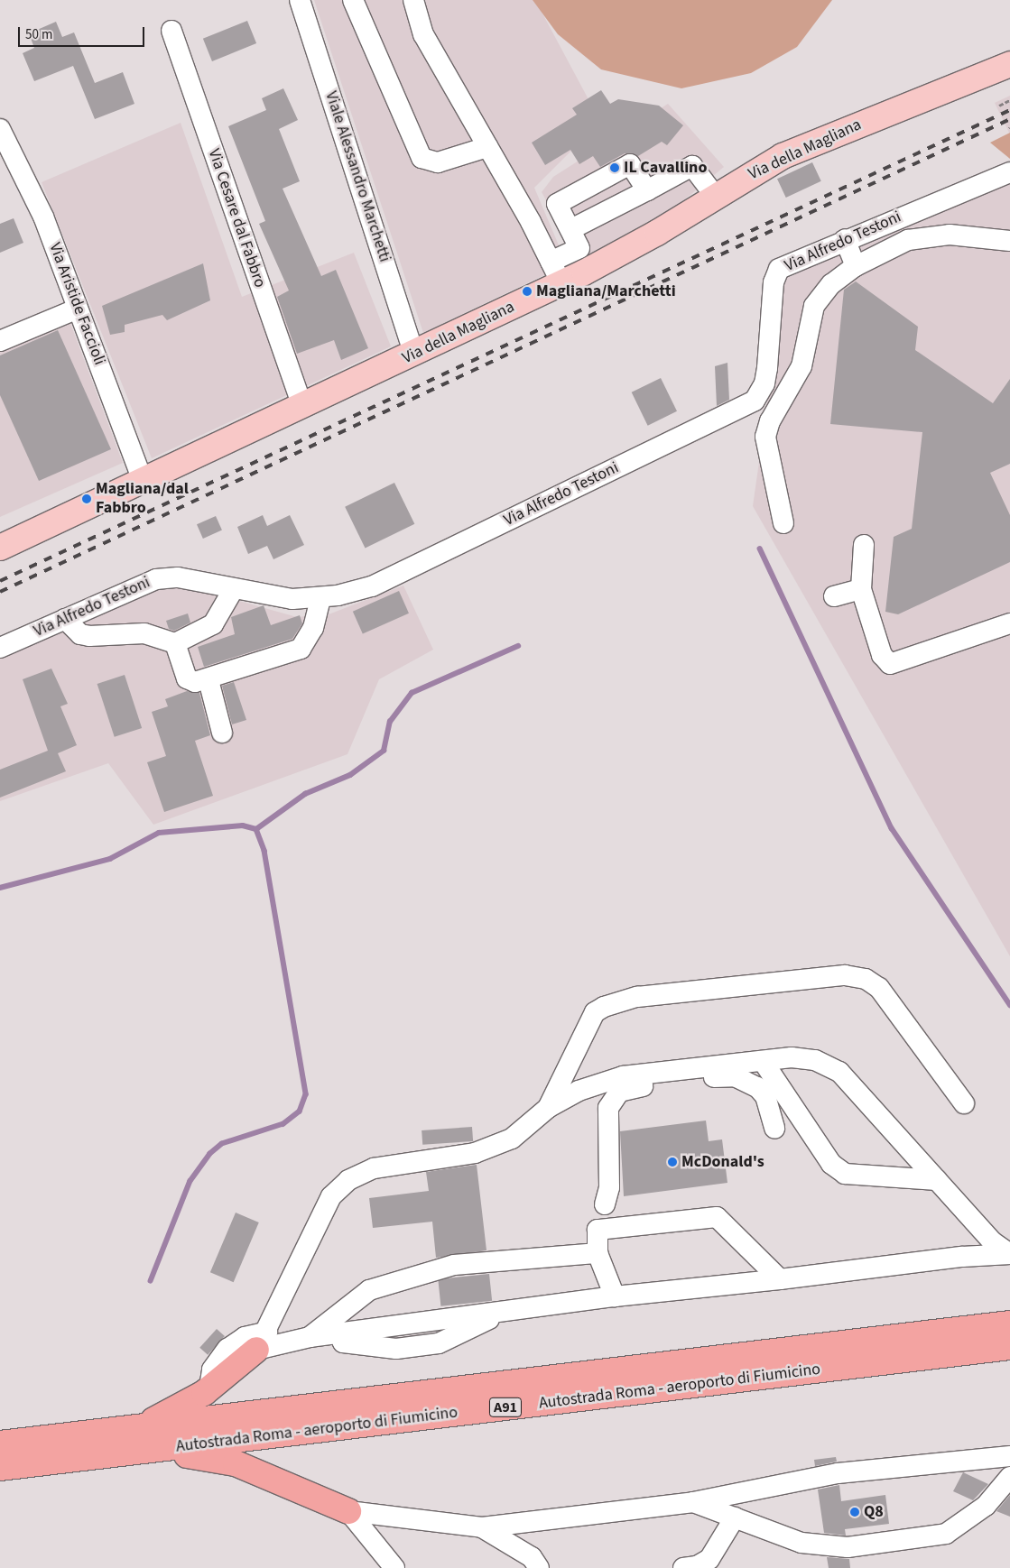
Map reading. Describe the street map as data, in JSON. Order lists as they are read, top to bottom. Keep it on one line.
{"streets":{"highway":["Autostrada Roma - aeroporto di Fiumicino","A91"],"main road":["Via della Magliana"],"street":["Viale Alessandro Marchetti","Via Cesare dal Fabbro","Via Alfredo Testoni","Via Aristide Faccioli"]},"crossings":[["Via della Magliana","Viale Alessandro Marchetti"],["Via della Magliana","Via Cesare dal Fabbro"],["Via della Magliana","Via Aristide Faccioli"]],"places":["IL Cavallino","Magliana/Marchetti","Magliana/dal Fabbro","McDonald's","Q8"],"scale_bar":"50 m"}
